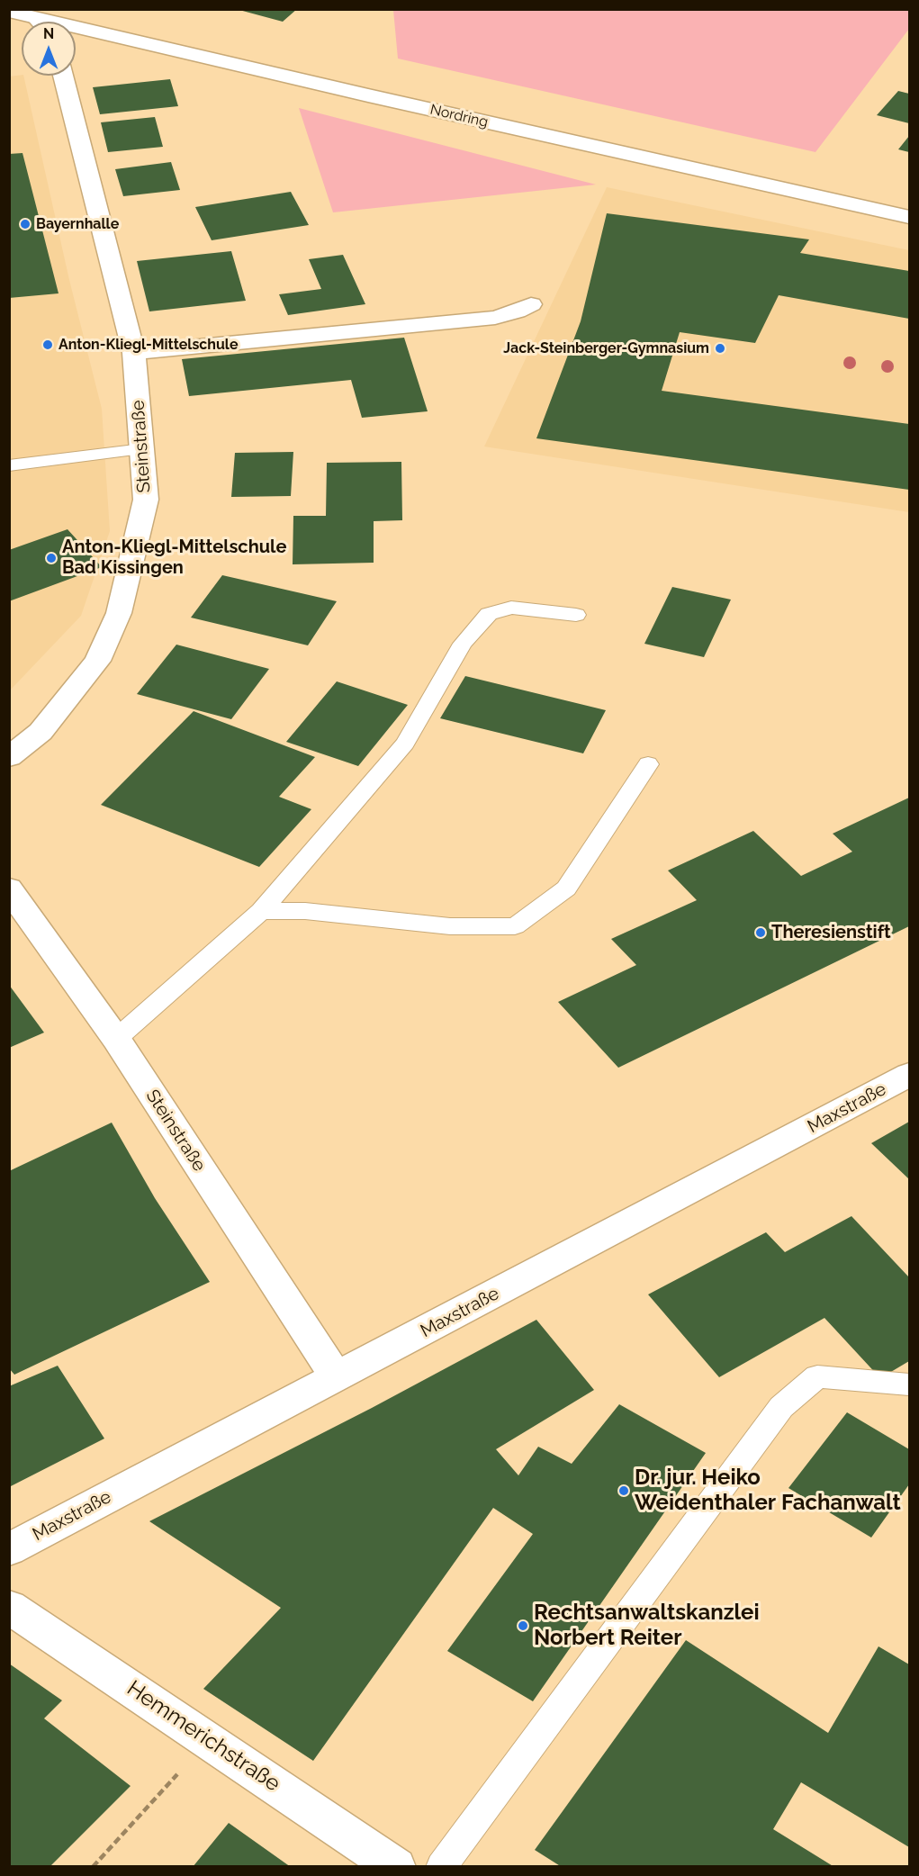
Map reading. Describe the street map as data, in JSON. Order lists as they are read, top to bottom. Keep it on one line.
{"streets":{"street":["Nordring","Steinstraße","Maxstraße","Hemmerichstraße"]},"crossings":[["Steinstraße","Maxstraße"]],"places":["Bayernhalle","Anton-Kliegl-Mittelschule","Jack-Steinberger-Gymnasium","Anton-Kliegl-Mittelschule Bad Kissingen","Theresienstift","Dr. jur. Heiko Weidenthaler Fachanwalt","Rechtsanwaltskanzlei Norbert Reiter"],"north":"top"}
